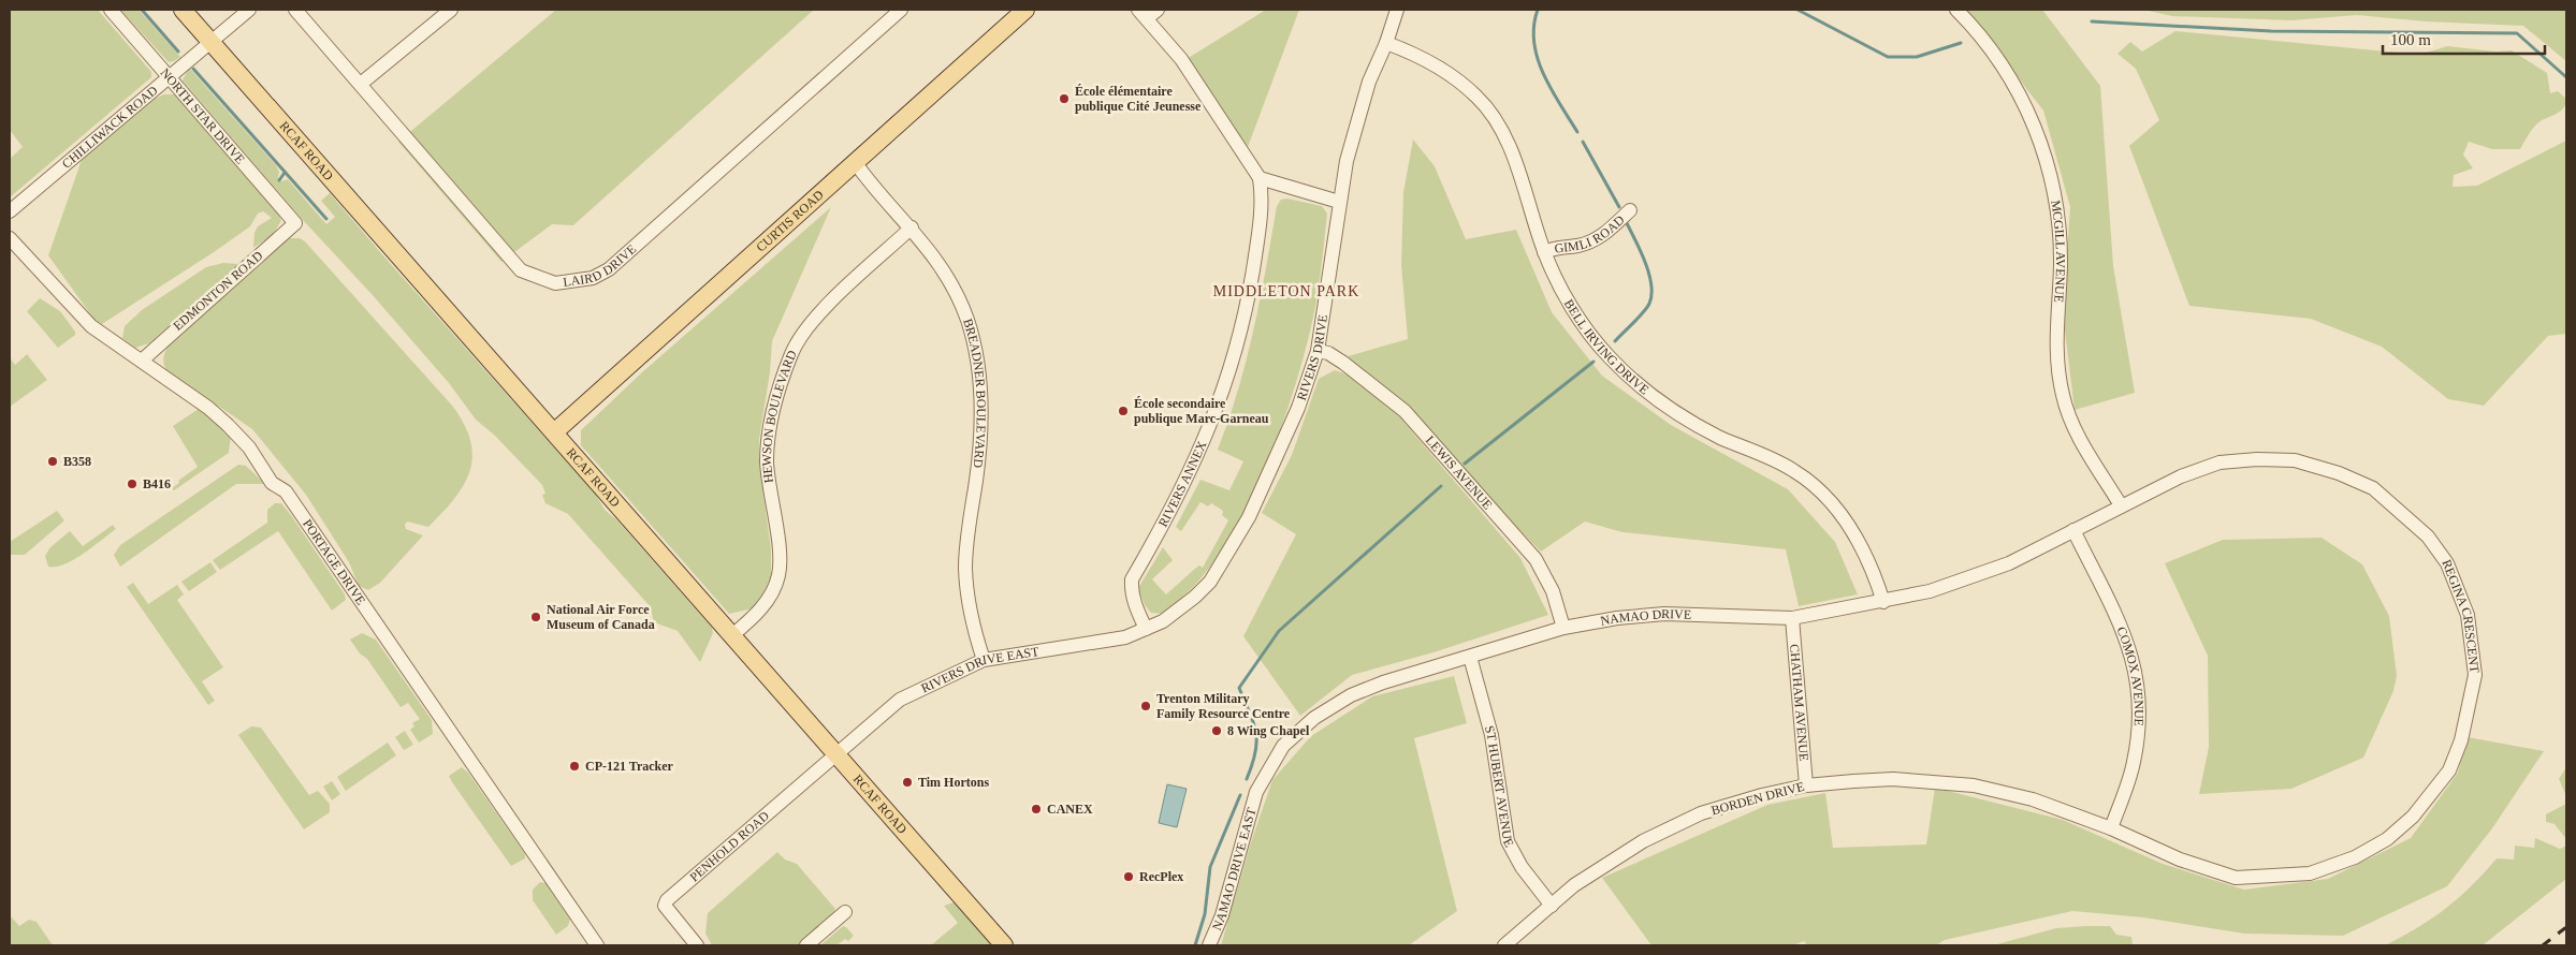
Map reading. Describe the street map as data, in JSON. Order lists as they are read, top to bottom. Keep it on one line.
{"streets":{"main road":["RCAF ROAD","CURTIS ROAD"],"street":["NORTH STAR DRIVE","CHILLIWACK ROAD","GIMLI ROAD","MCGILL AVENUE","LAIRD DRIVE","EDMONTON ROAD","BELL IRVING DRIVE","RIVERS DRIVE","BREADNER BOULEVARD","HEWSON BOULEVARD","LEWIS AVENUE","RIVERS ANNEX","PORTAGE DRIVE","REGINA CRESCENT","NAMAO DRIVE","RIVERS DRIVE EAST","COMOX AVENUE","CHATHAM AVENUE","ST HUBERT AVENUE","BORDEN DRIVE","PENHOLD ROAD","NAMAO DRIVE EAST"]},"crossings":[["NORTH STAR DRIVE","CHILLIWACK ROAD"],["NORTH STAR DRIVE","EDMONTON ROAD"],["CHILLIWACK ROAD","RCAF ROAD"],["RCAF ROAD","CURTIS ROAD"],["RCAF ROAD","HEWSON BOULEVARD"],["RCAF ROAD","RIVERS DRIVE EAST"],["RCAF ROAD","PENHOLD ROAD"],["CURTIS ROAD","BREADNER BOULEVARD"],["GIMLI ROAD","BELL IRVING DRIVE"],["MCGILL AVENUE","REGINA CRESCENT"],["EDMONTON ROAD","PORTAGE DRIVE"],["BELL IRVING DRIVE","RIVERS DRIVE"],["BELL IRVING DRIVE","NAMAO DRIVE"],["RIVERS DRIVE","LEWIS AVENUE"],["RIVERS DRIVE","RIVERS ANNEX"],["RIVERS DRIVE","RIVERS DRIVE EAST"],["BREADNER BOULEVARD","HEWSON BOULEVARD"],["BREADNER BOULEVARD","RIVERS DRIVE EAST"],["LEWIS AVENUE","NAMAO DRIVE"],["RIVERS ANNEX","RIVERS DRIVE EAST"],["REGINA CRESCENT","NAMAO DRIVE"],["REGINA CRESCENT","COMOX AVENUE"],["REGINA CRESCENT","BORDEN DRIVE"],["NAMAO DRIVE","COMOX AVENUE"],["NAMAO DRIVE","CHATHAM AVENUE"],["NAMAO DRIVE","ST HUBERT AVENUE"],["NAMAO DRIVE","NAMAO DRIVE EAST"],["RIVERS DRIVE EAST","PENHOLD ROAD"],["COMOX AVENUE","BORDEN DRIVE"],["CHATHAM AVENUE","BORDEN DRIVE"],["ST HUBERT AVENUE","BORDEN DRIVE"]],"districts":["MIDDLETON PARK"],"places":["École élémentaire publique Cité Jeunesse","École secondaire publique Marc-Garneau","B358","B416","National Air Force Museum of Canada","Trenton Military Family Resource Centre","8 Wing Chapel","CP-121 Tracker","Tim Hortons","CANEX","RecPlex"],"scale_bar":"100 m"}
